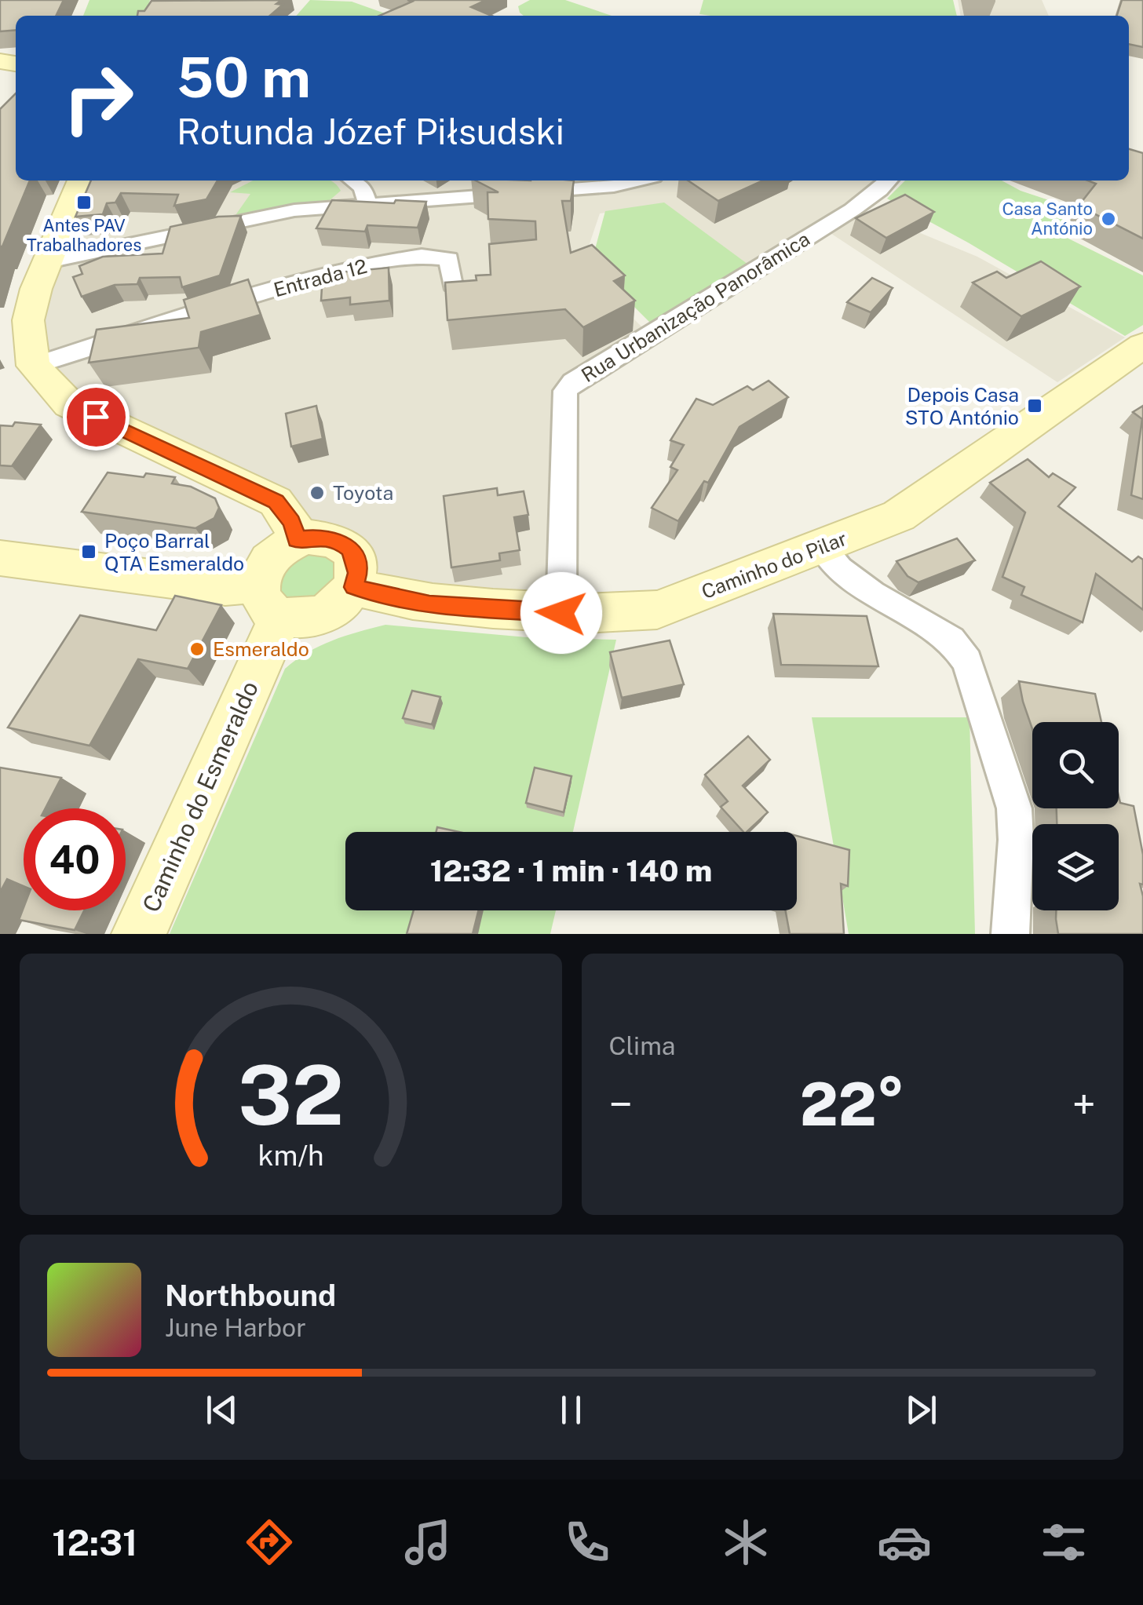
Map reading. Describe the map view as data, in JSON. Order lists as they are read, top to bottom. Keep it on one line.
{"streets":{"main road":["Caminho do Pilar","Caminho do Esmeraldo"],"street":["Entrada 12","Rua Urbanização Panorâmica"]},"crossings":[["Rua Urbanização Panorâmica","Caminho do Pilar"],["Caminho do Pilar","Caminho do Esmeraldo"]],"places":{"transit":["Antes PAV Trabalhadores","Depois Casa STO António","Poço Barral QTA Esmeraldo"],"other":["Casa Santo António","Toyota","Esmeraldo"]},"page":{"turn":["50 m","Rotunda Józef Piłsudski"],"limit":"40","trip":"12:32 · 1 min · 140 m","tile":"Clima","heat":["−","22°","+"],"song":["Northbound","June Harbor"],"tabs":"12:31","gauge":["32","km/h"]}}
